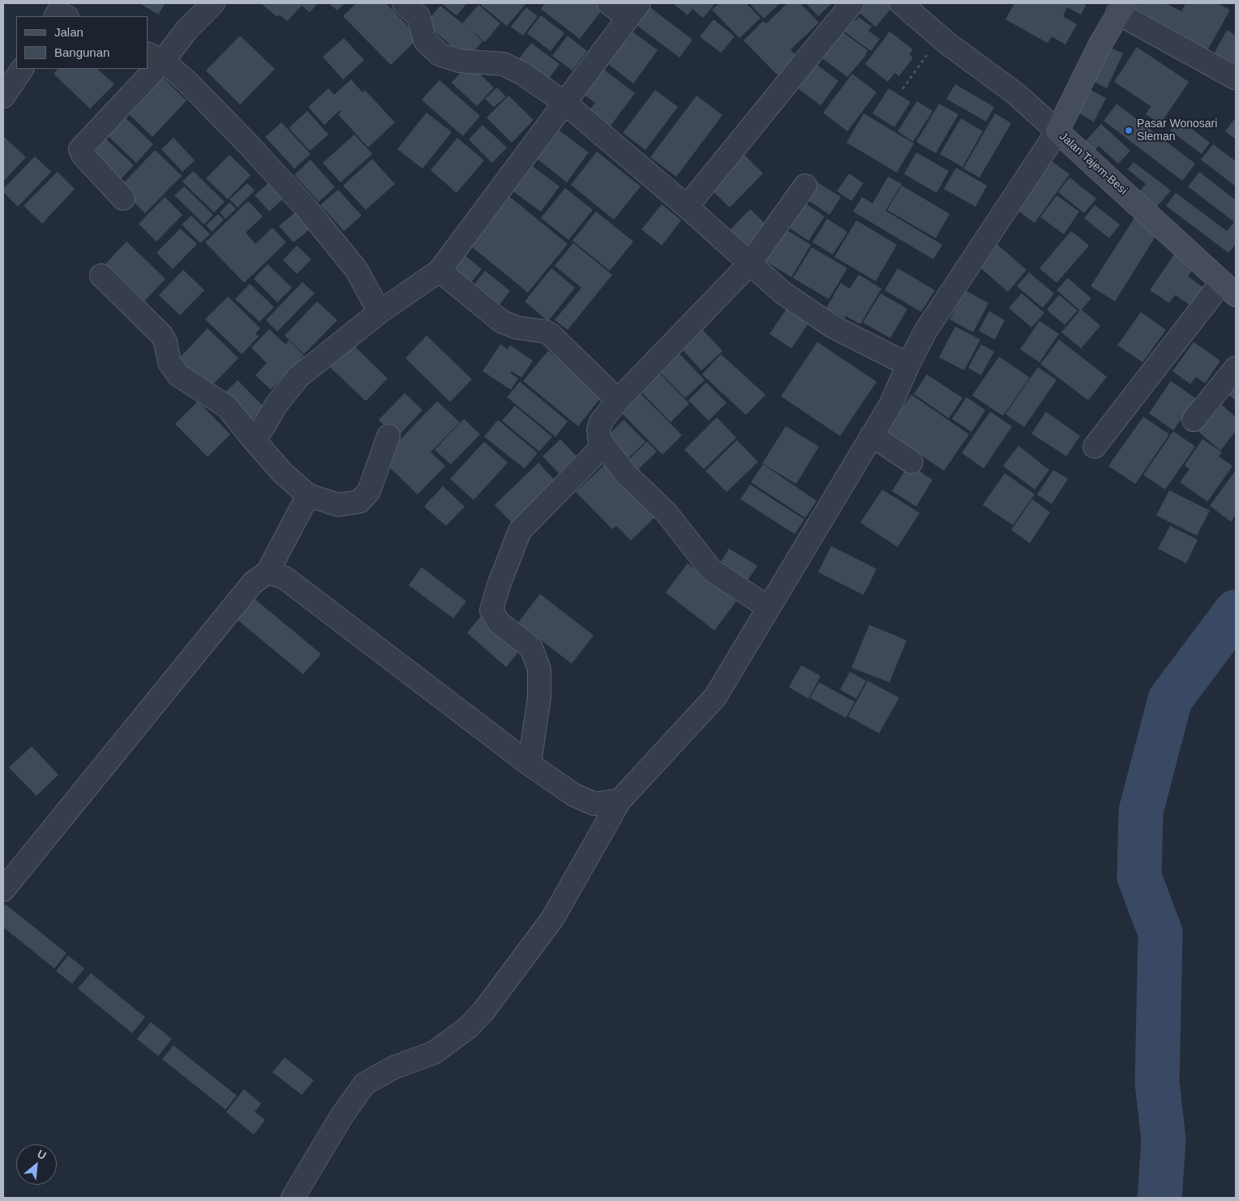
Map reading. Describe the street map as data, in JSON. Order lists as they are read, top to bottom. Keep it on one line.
{"streets":{"street":["Jalan Tajem-Besi"]},"places":["Pasar Wonosari Sleman"],"legend":["Jalan","Bangunan"],"north":"top right"}
